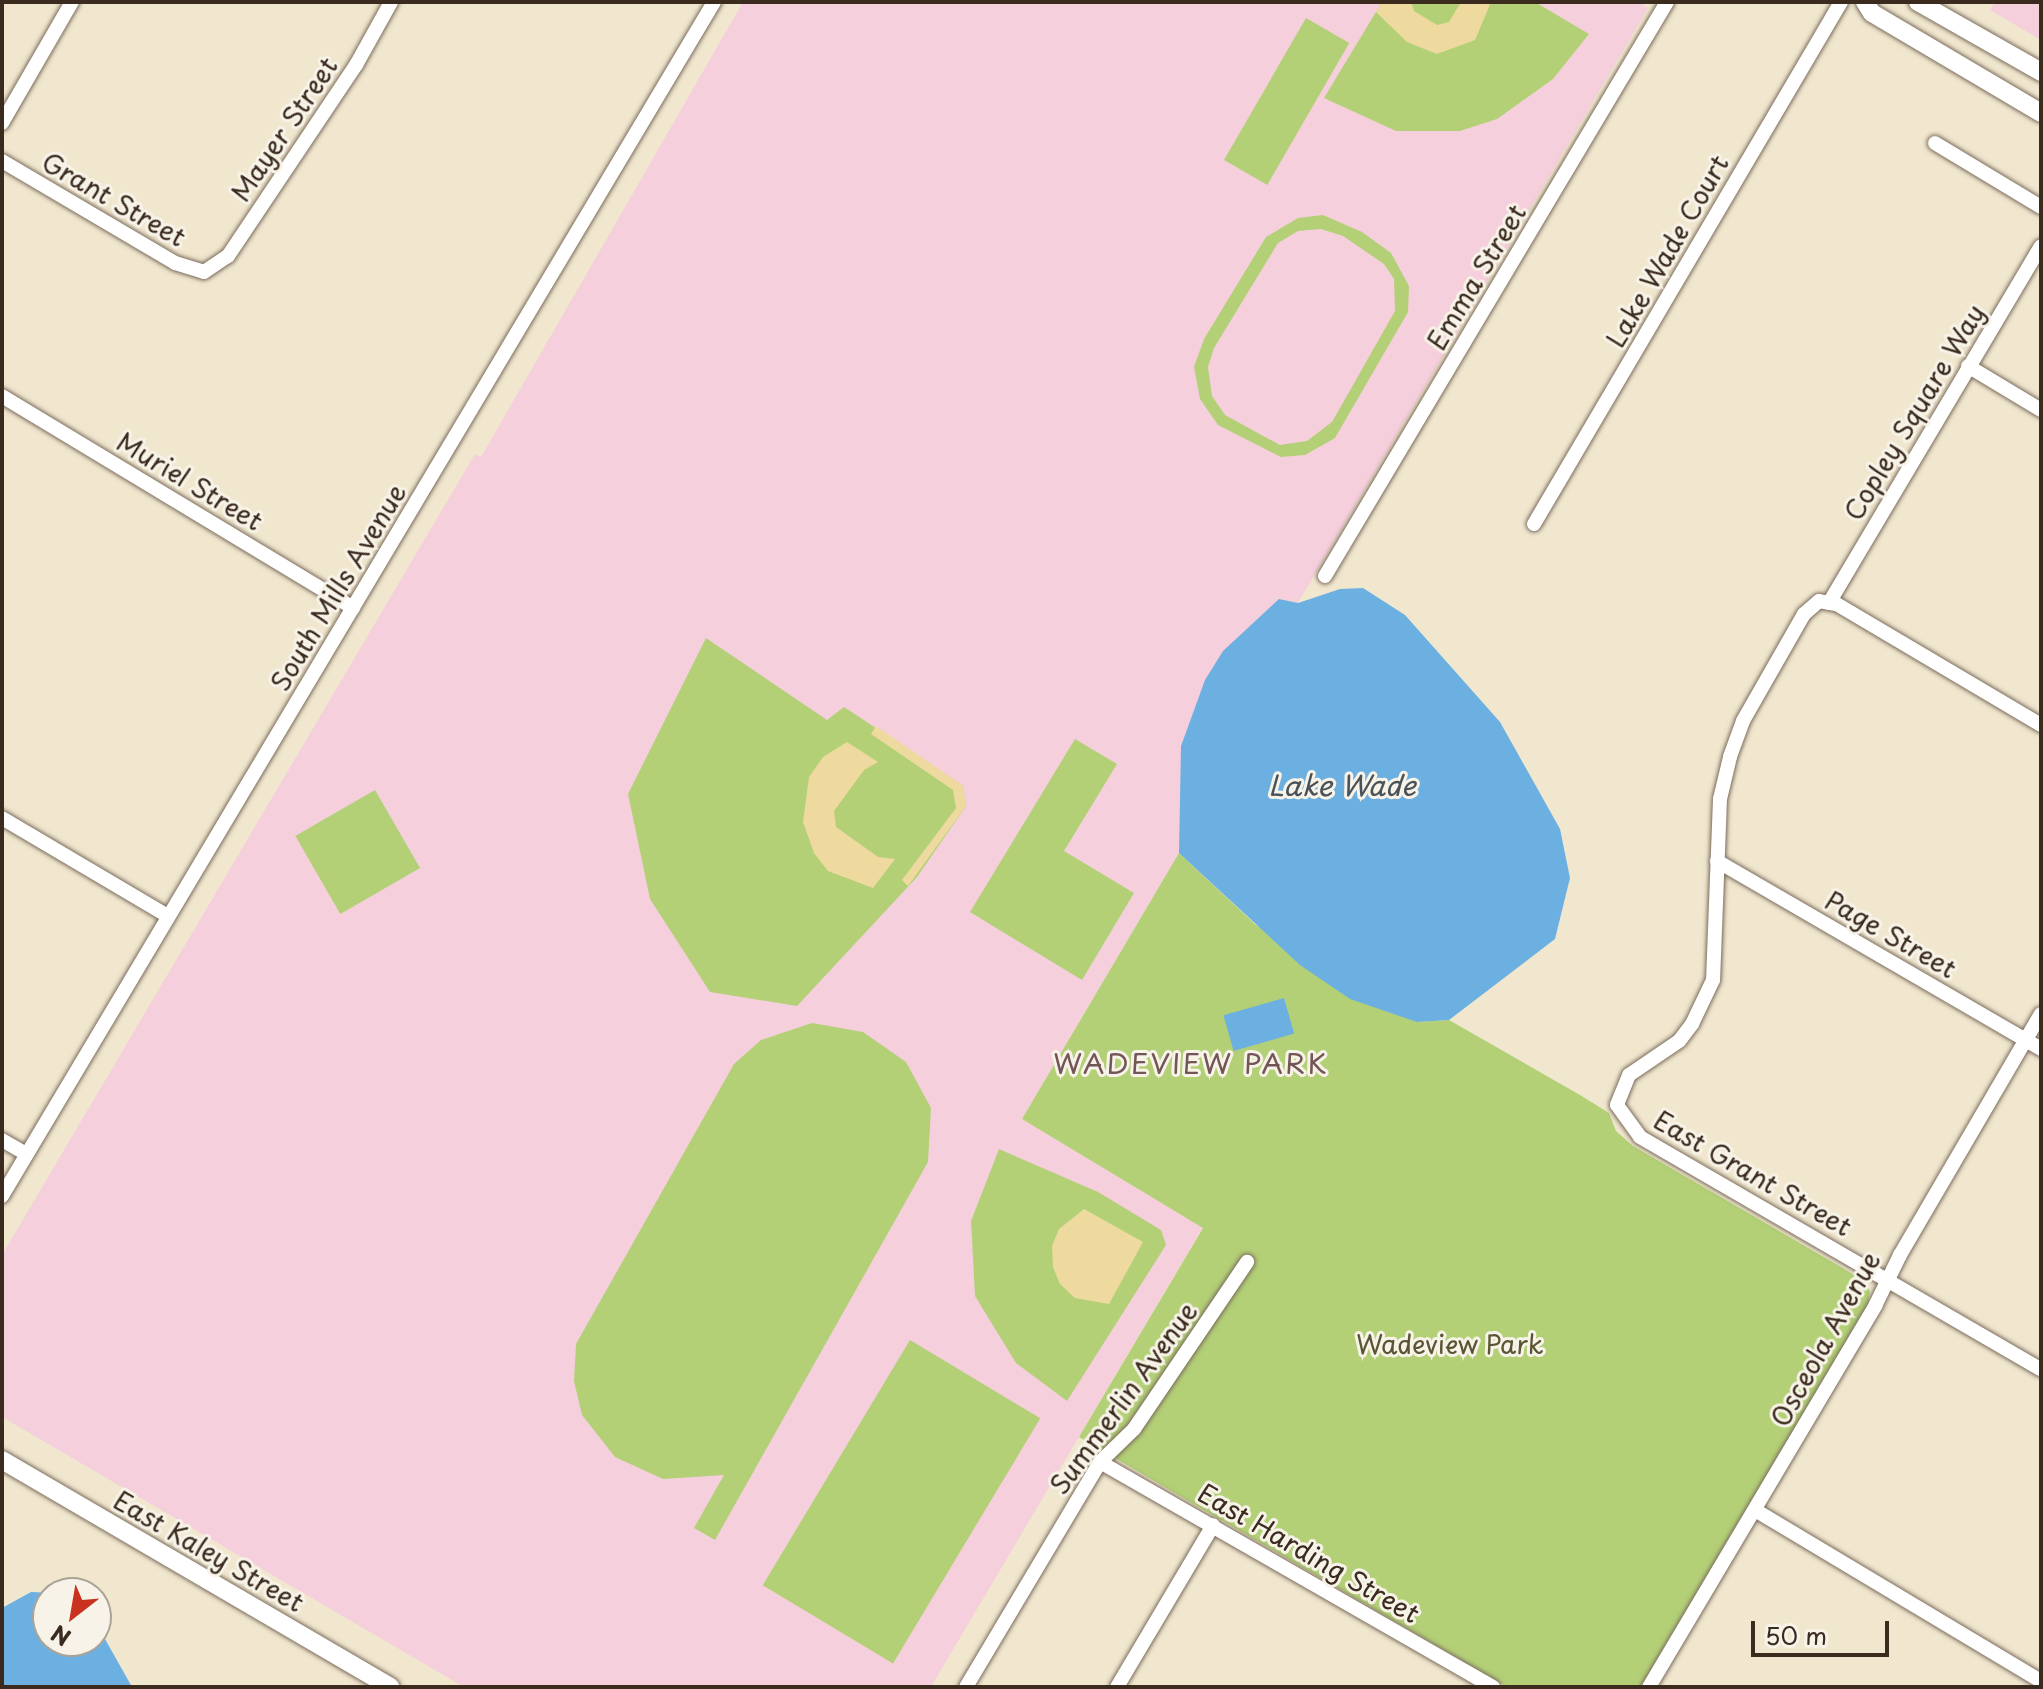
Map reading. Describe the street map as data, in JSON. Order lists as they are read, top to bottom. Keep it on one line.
{"streets":{"street":["Mayer Street","Grant Street","Lake Wade Court","Emma Street","Copley Square Way","Muriel Street","South Mills Avenue","Page Street","East Grant Street","Osceola Avenue","Summerlin Avenue","East Kaley Street","East Harding Street"]},"crossings":[["Mayer Street","Grant Street"],["Muriel Street","South Mills Avenue"],["Page Street","East Grant Street"],["Page Street","Osceola Avenue"],["East Grant Street","Osceola Avenue"],["Summerlin Avenue","East Harding Street"]],"districts":["WADEVIEW PARK"],"water":["Lake Wade"],"parks":["Wadeview Park"],"scale_bar":"50 m","north":"bottom left"}
